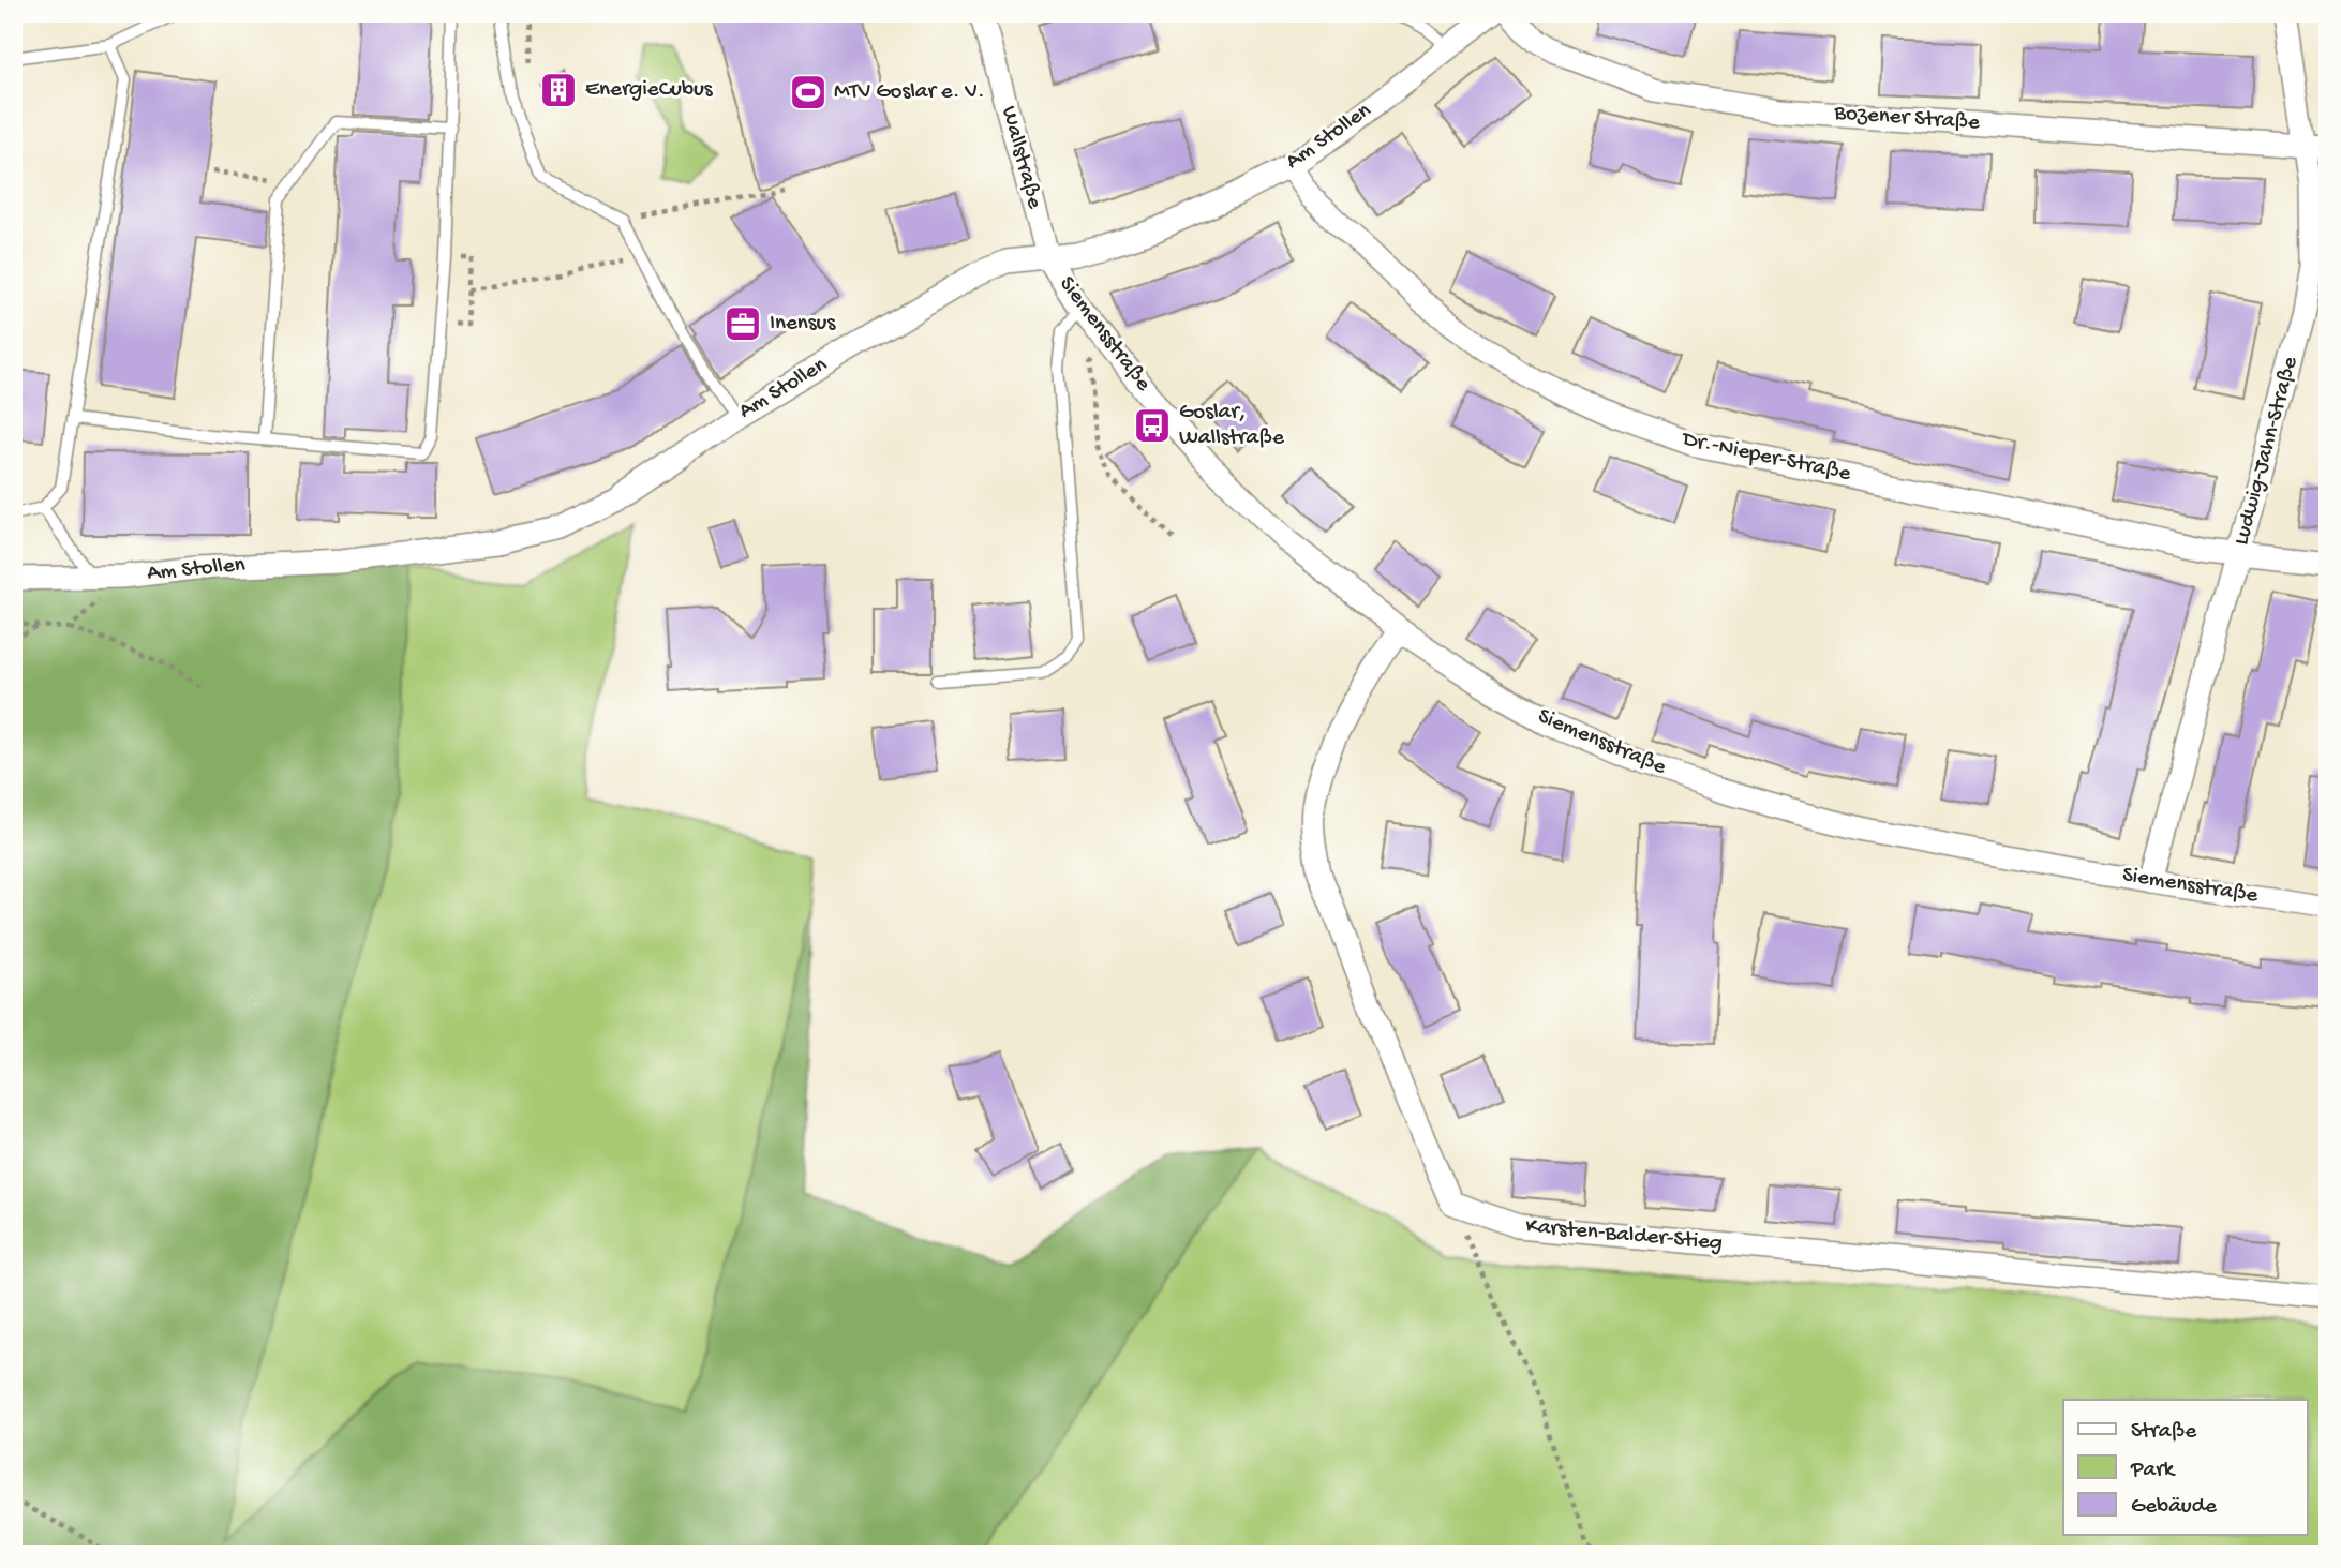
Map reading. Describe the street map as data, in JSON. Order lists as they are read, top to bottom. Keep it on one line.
{"streets":{"street":["Bozener Straße","Am Stollen","Wallstraße","Siemensstraße","Ludwig-Jahn-Straße","Dr.-Nieper-Straße","Karsten-Balder-Stieg"]},"crossings":[["Bozener Straße","Ludwig-Jahn-Straße"],["Am Stollen","Wallstraße"],["Am Stollen","Siemensstraße"],["Am Stollen","Dr.-Nieper-Straße"],["Wallstraße","Siemensstraße"],["Siemensstraße","Ludwig-Jahn-Straße"],["Ludwig-Jahn-Straße","Dr.-Nieper-Straße"]],"places":{"building":["EnergieCubus"],"sports":["MTV Goslar e. V."],"office":["Inensus"],"bus stop":["Goslar, Wallstraße"]},"legend":["Straße","Park","Gebäude"]}
